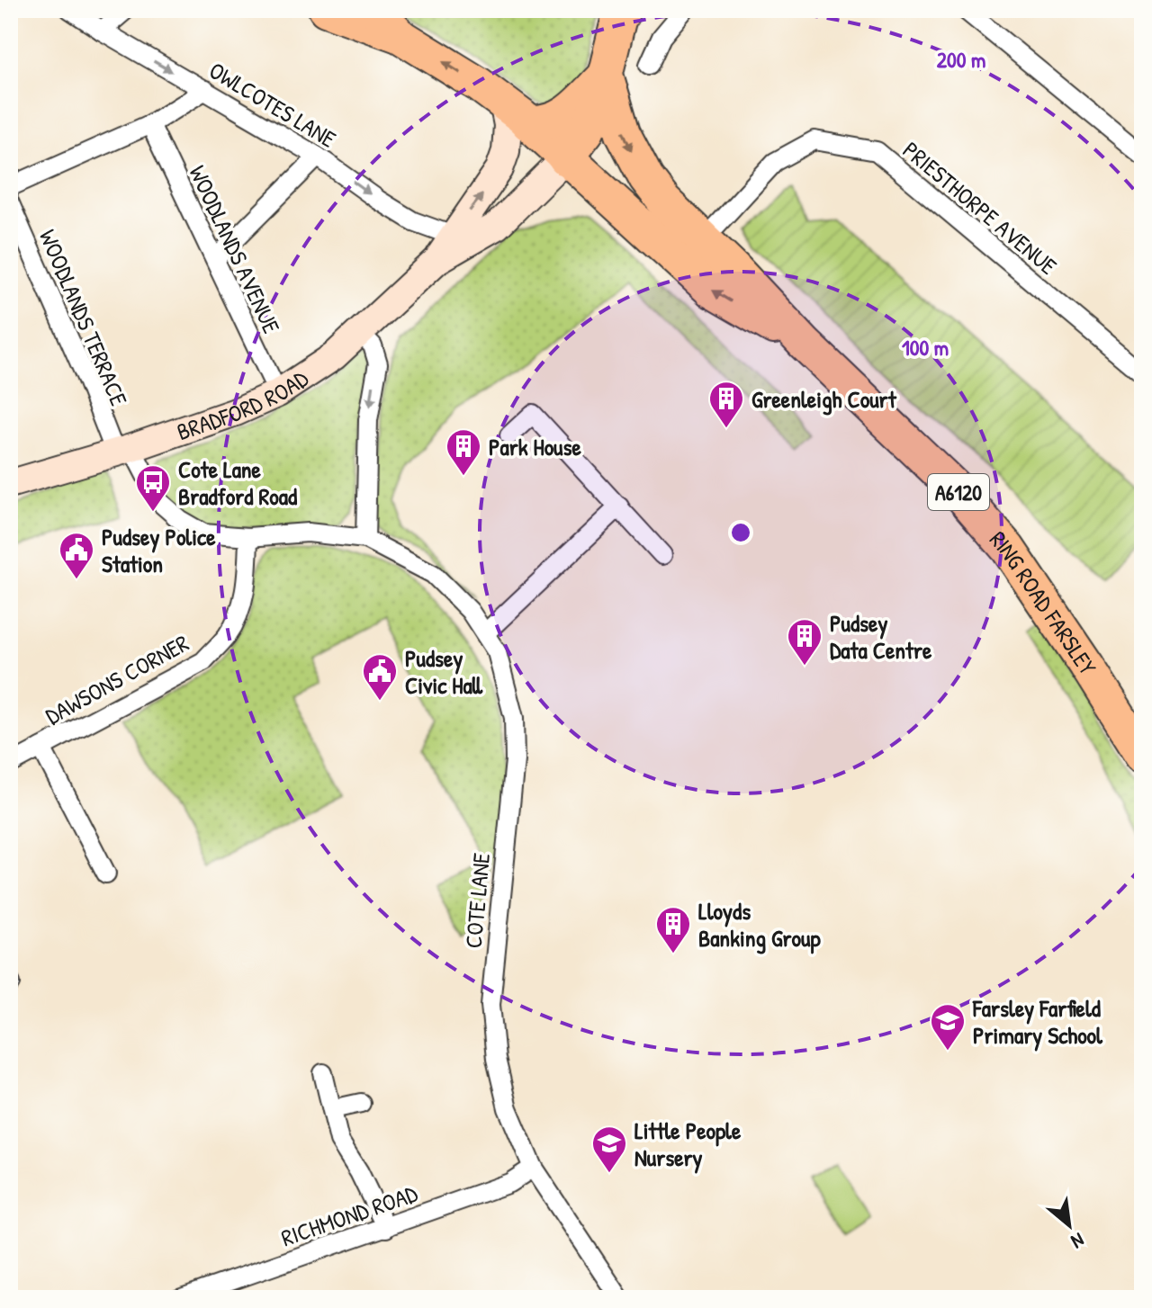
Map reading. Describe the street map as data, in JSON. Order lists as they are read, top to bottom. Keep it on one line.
{"streets":{"highway":["A6120","RING ROAD FARSLEY"],"main road":["BRADFORD ROAD"],"street":["OWLCOTES LANE","PRIESTHORPE AVENUE","WOODLANDS AVENUE","WOODLANDS TERRACE","DAWSONS CORNER","COTE LANE","RICHMOND ROAD"]},"crossings":[["OWLCOTES LANE","BRADFORD ROAD"],["PRIESTHORPE AVENUE","A6120"],["PRIESTHORPE AVENUE","RING ROAD FARSLEY"],["WOODLANDS AVENUE","BRADFORD ROAD"],["WOODLANDS TERRACE","BRADFORD ROAD"],["WOODLANDS TERRACE","COTE LANE"],["BRADFORD ROAD","A6120"],["BRADFORD ROAD","COTE LANE"],["A6120","RING ROAD FARSLEY"],["DAWSONS CORNER","COTE LANE"],["COTE LANE","RICHMOND ROAD"]],"one_way":["OWLCOTES LANE"],"places":{"building":["Greenleigh Court","Park House","Pudsey Data Centre","Lloyds Banking Group"],"bus stop":["Cote Lane Bradford Road"],"public building":["Pudsey Police Station","Pudsey Civic Hall"],"school or university":["Farsley Farfield Primary School","Little People Nursery"]},"north":"bottom right","rings":["200 m","100 m"]}
